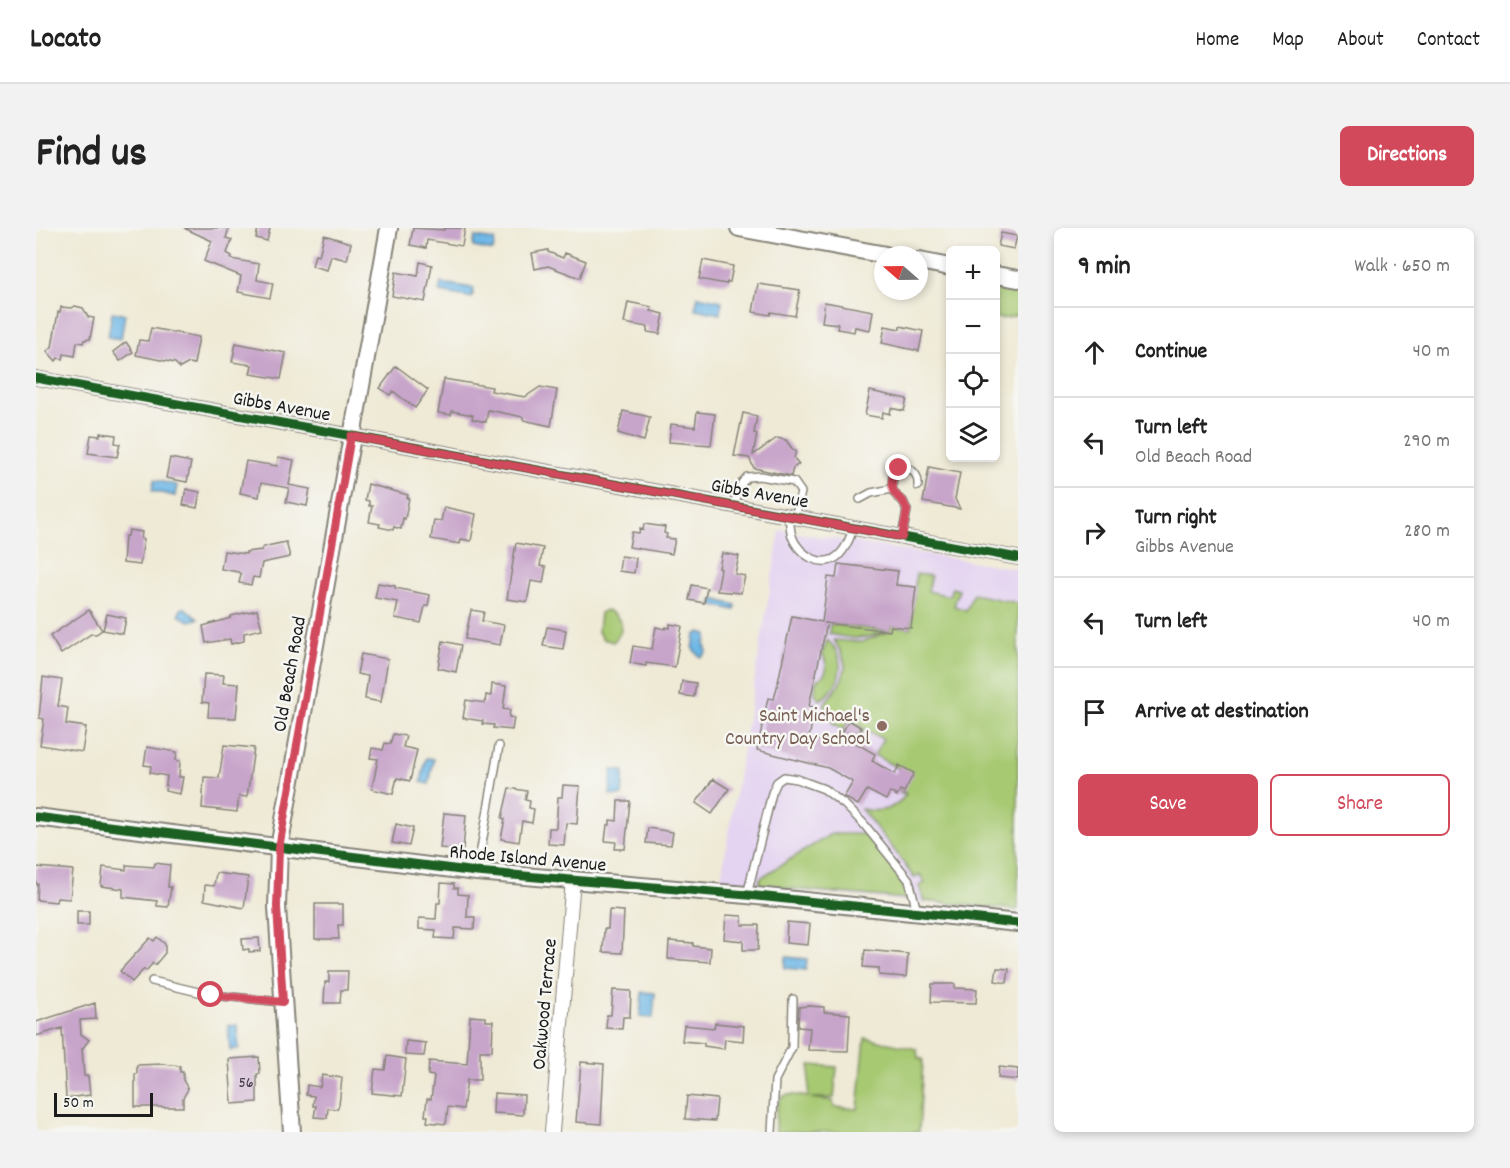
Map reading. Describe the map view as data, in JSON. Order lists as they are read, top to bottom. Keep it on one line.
{"streets":{"street":["Gibbs Avenue","Old Beach Road","Rhode Island Avenue","Oakwood Terrace"]},"crossings":[["Gibbs Avenue","Old Beach Road"],["Old Beach Road","Rhode Island Avenue"],["Rhode Island Avenue","Oakwood Terrace"]],"places":["Saint Michael's Country Day School"],"house_numbers":["56"],"scale_bar":"50 m","north":"left","page":{"header":"Locato","nav":["Home","Map","About","Contact"],"title":"Find us","buttons":["Directions",["Save","Share"]],"heading":["9 min","Walk · 650 m"],"map_buttons":["+","−"],"list":[["Continue","40 m"],["Turn left","Old Beach Road","290 m"],["Turn right","Gibbs Avenue","280 m"],["Turn left","40 m"],"Arrive at destination"],"scale":"50 m"}}
